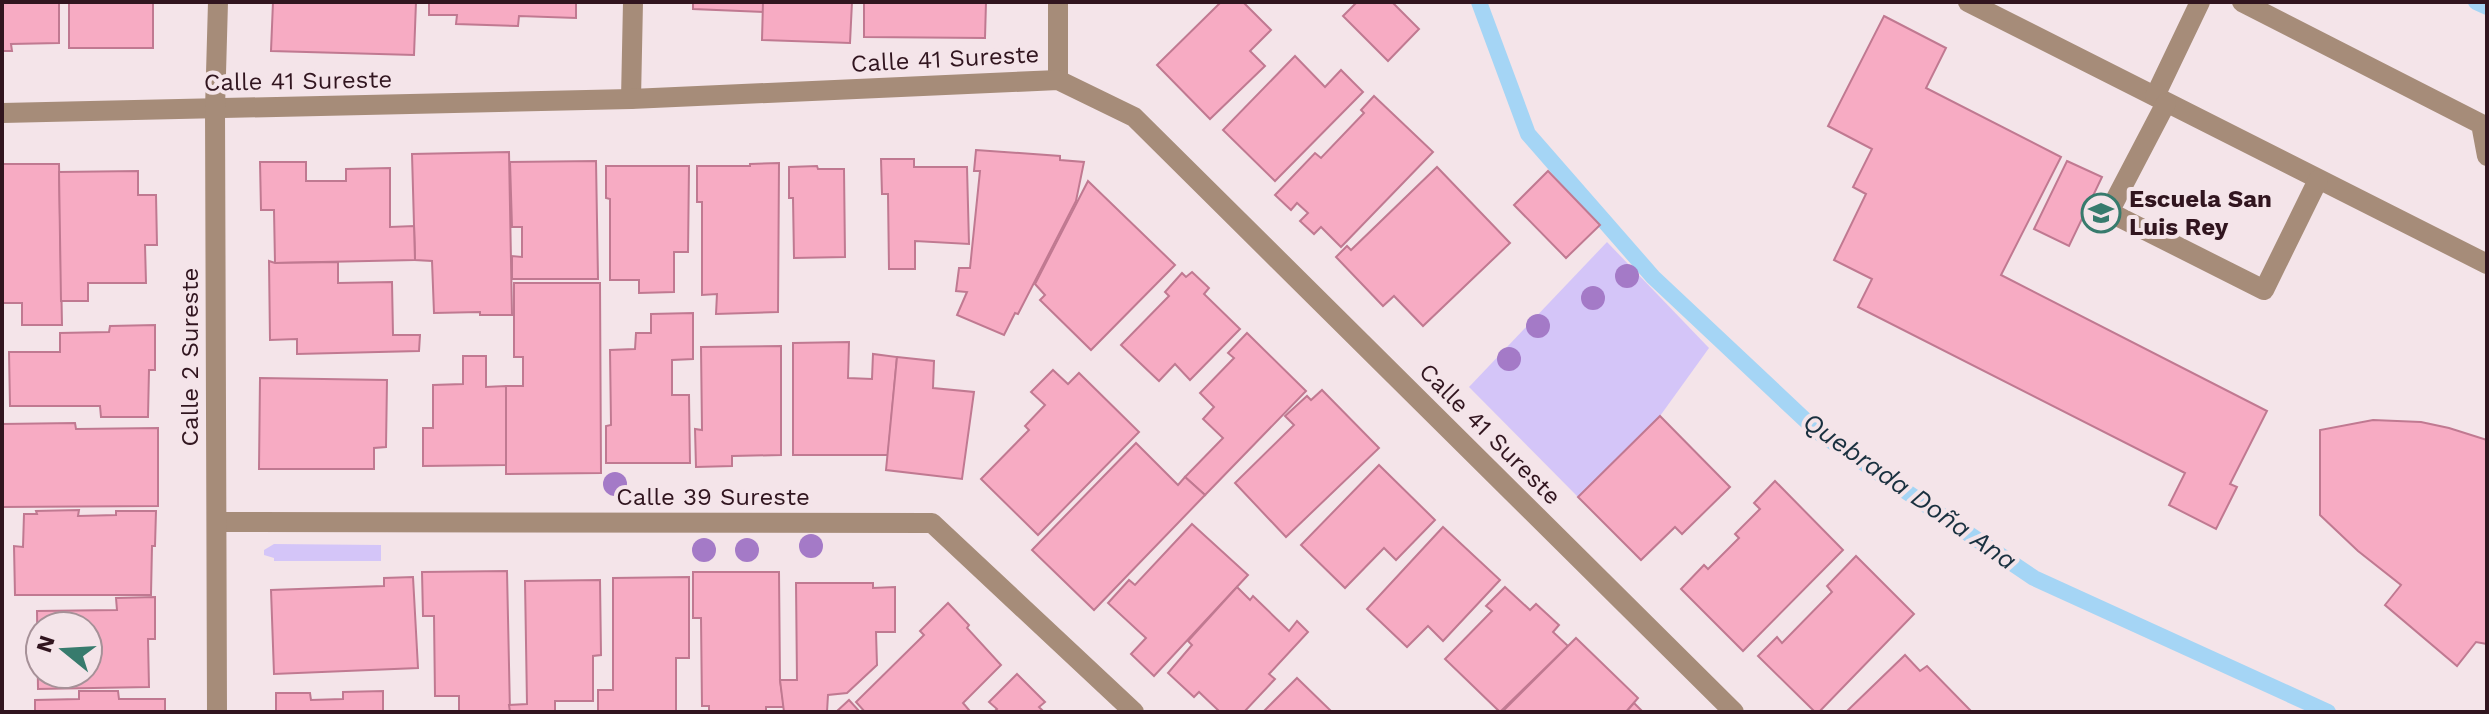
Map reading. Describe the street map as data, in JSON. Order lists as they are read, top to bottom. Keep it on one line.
{"streets":{"street":["Calle 41 Sureste","Calle 2 Sureste","Calle 39 Sureste"]},"crossings":[["Calle 41 Sureste","Calle 2 Sureste"],["Calle 2 Sureste","Calle 39 Sureste"]],"water":["Quebrada Doña Ana"],"places":{"school or university":["Escuela San Luis Rey"]},"north":"left"}
